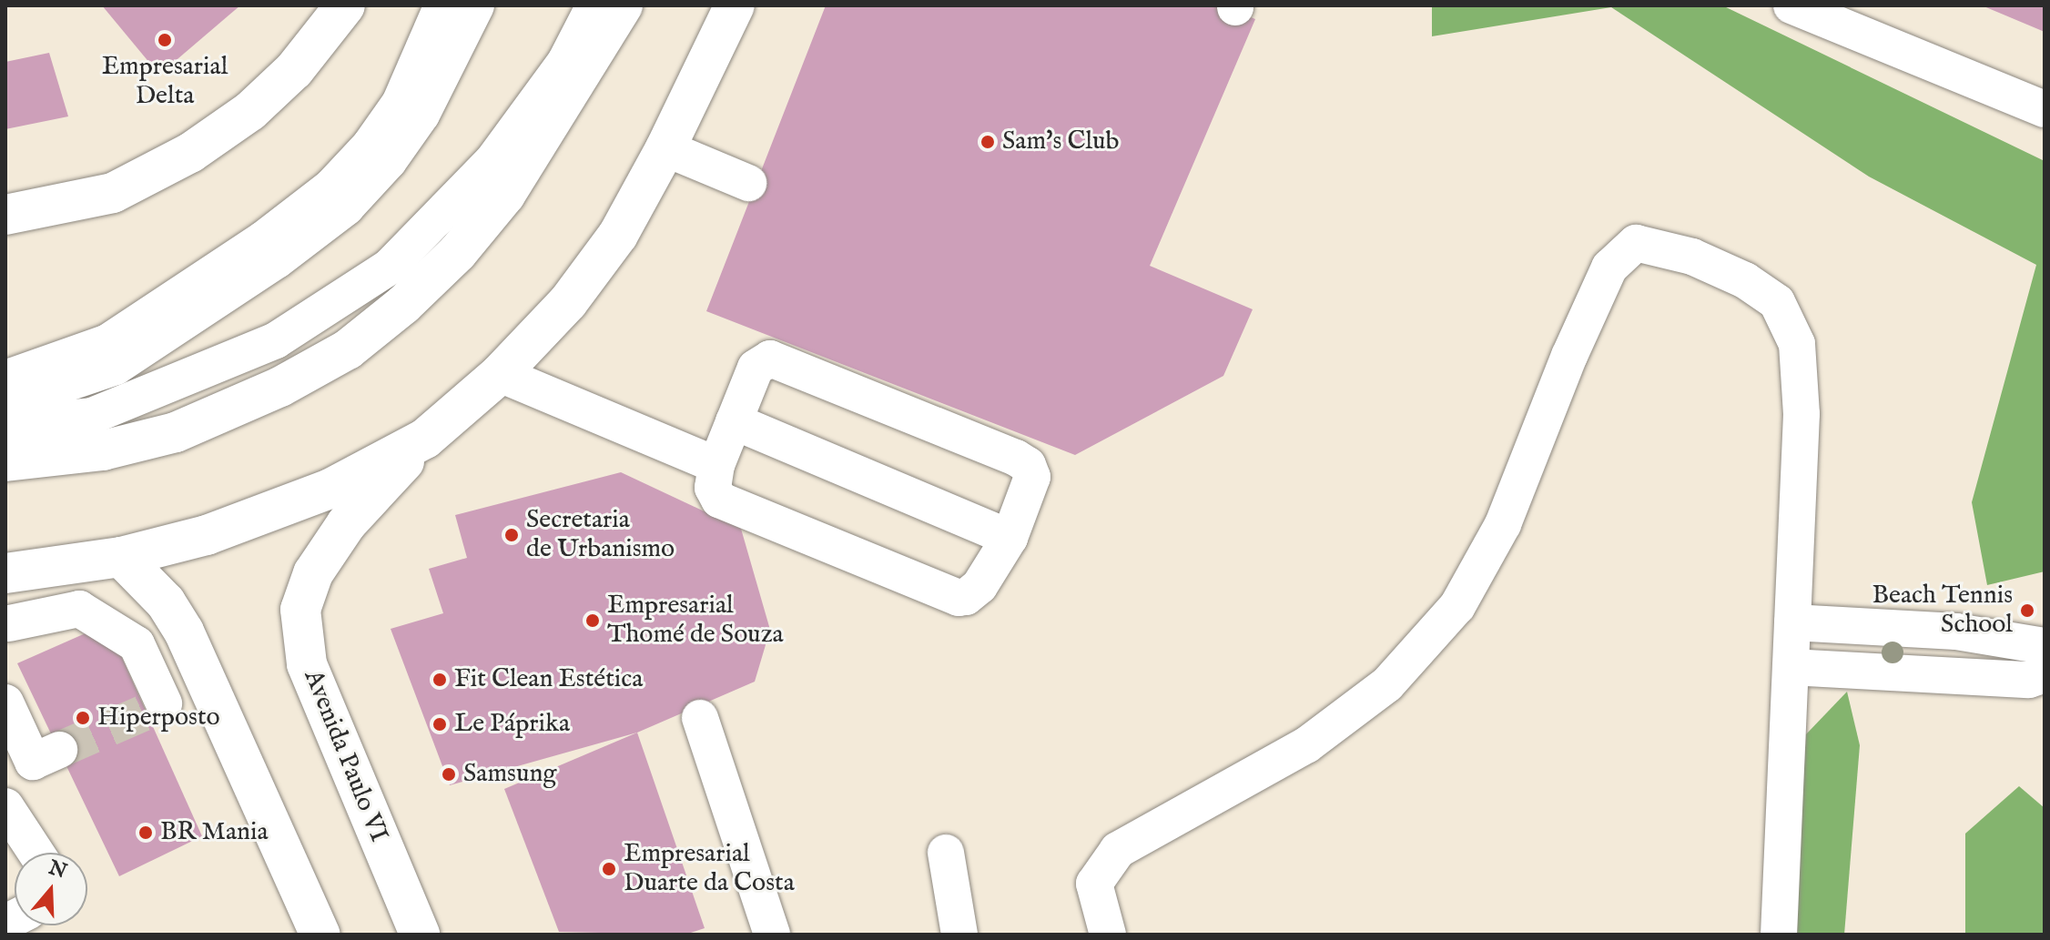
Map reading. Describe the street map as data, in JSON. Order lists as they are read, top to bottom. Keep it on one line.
{"streets":{"main road":["Avenida Paulo VI"]},"places":["Empresarial Delta","Sam's Club","Secretaria de Urbanismo","Beach Tennis School","Empresarial Thomé de Souza","Fit Clean Estética","Hiperposto","Le Páprika","Samsung","BR Mania","Empresarial Duarte da Costa"],"north":"top"}
